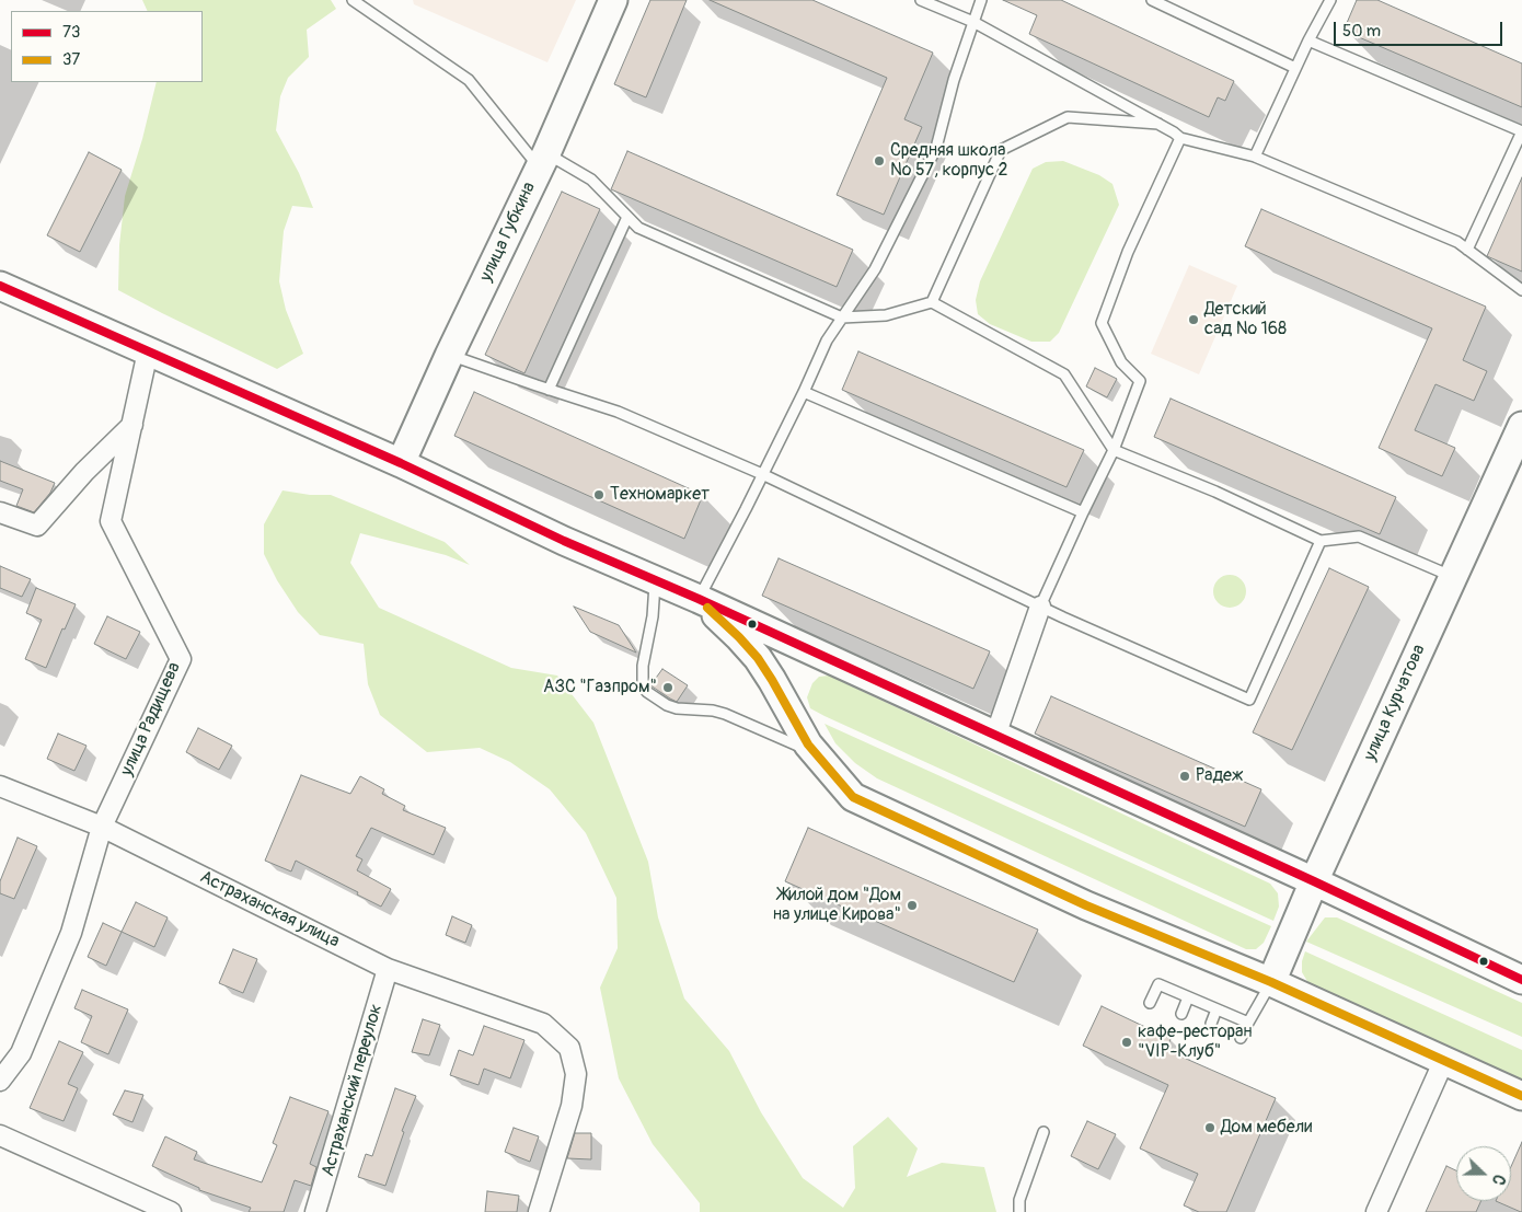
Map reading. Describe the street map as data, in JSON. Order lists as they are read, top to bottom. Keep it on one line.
{"streets":{"main road":["улица Губкина","улица Курчатова"],"street":["улица Радищева","Астраханская улица","Астраханский переулок"]},"crossings":[["улица Радищева","Астраханская улица"],["Астраханская улица","Астраханский переулок"]],"places":["Средняя школа № 57, корпус 2","Детский сад № 168","Техномаркет","АЗС \"Газпром\"","Радеж","Жилой дом \"Дом на улице Кирова\"","кафе-ресторан \"VIP-Клуб\"","Дом мебели"],"lines":["transit line 73","transit line 37"],"legend":["73","37"],"scale_bar":"50 m","north":"right"}
